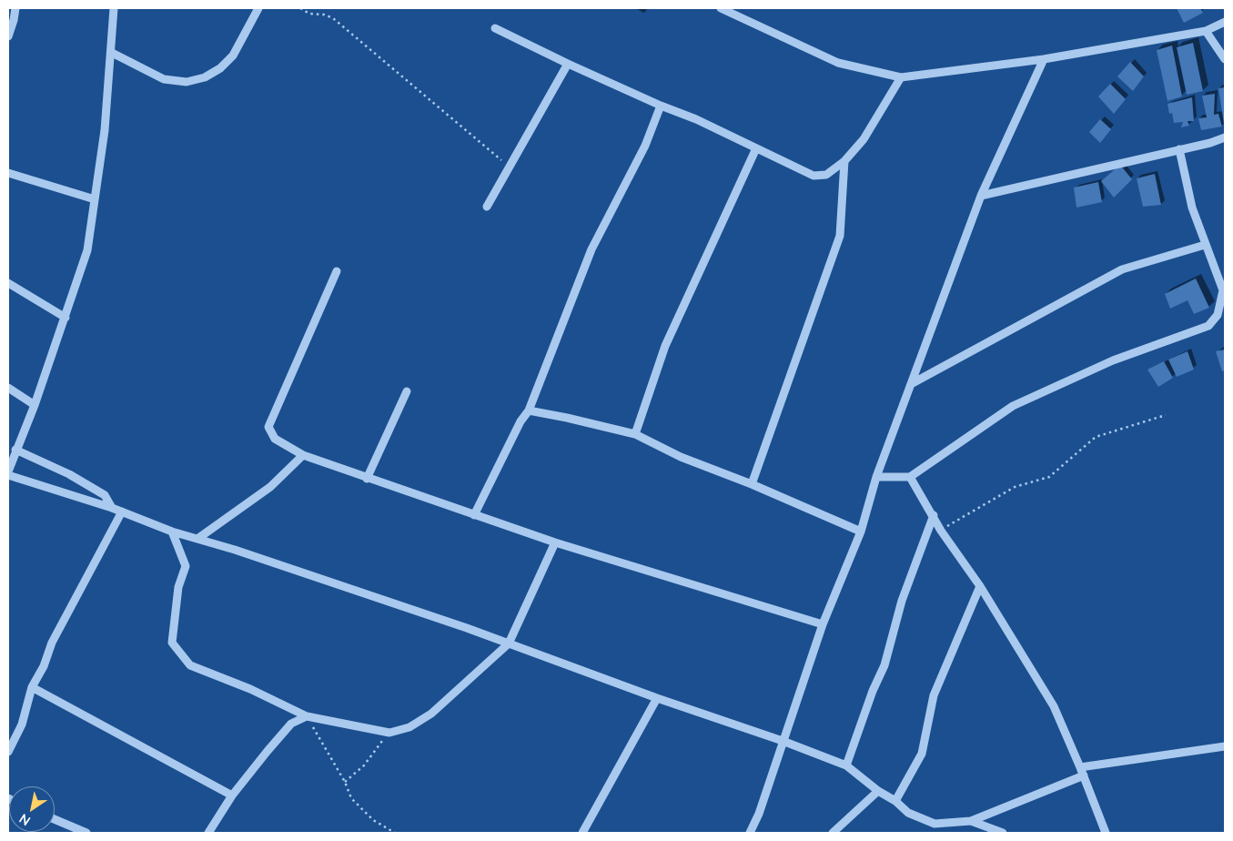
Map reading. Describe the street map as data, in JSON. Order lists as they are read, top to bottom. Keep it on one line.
{"north":"bottom left"}
